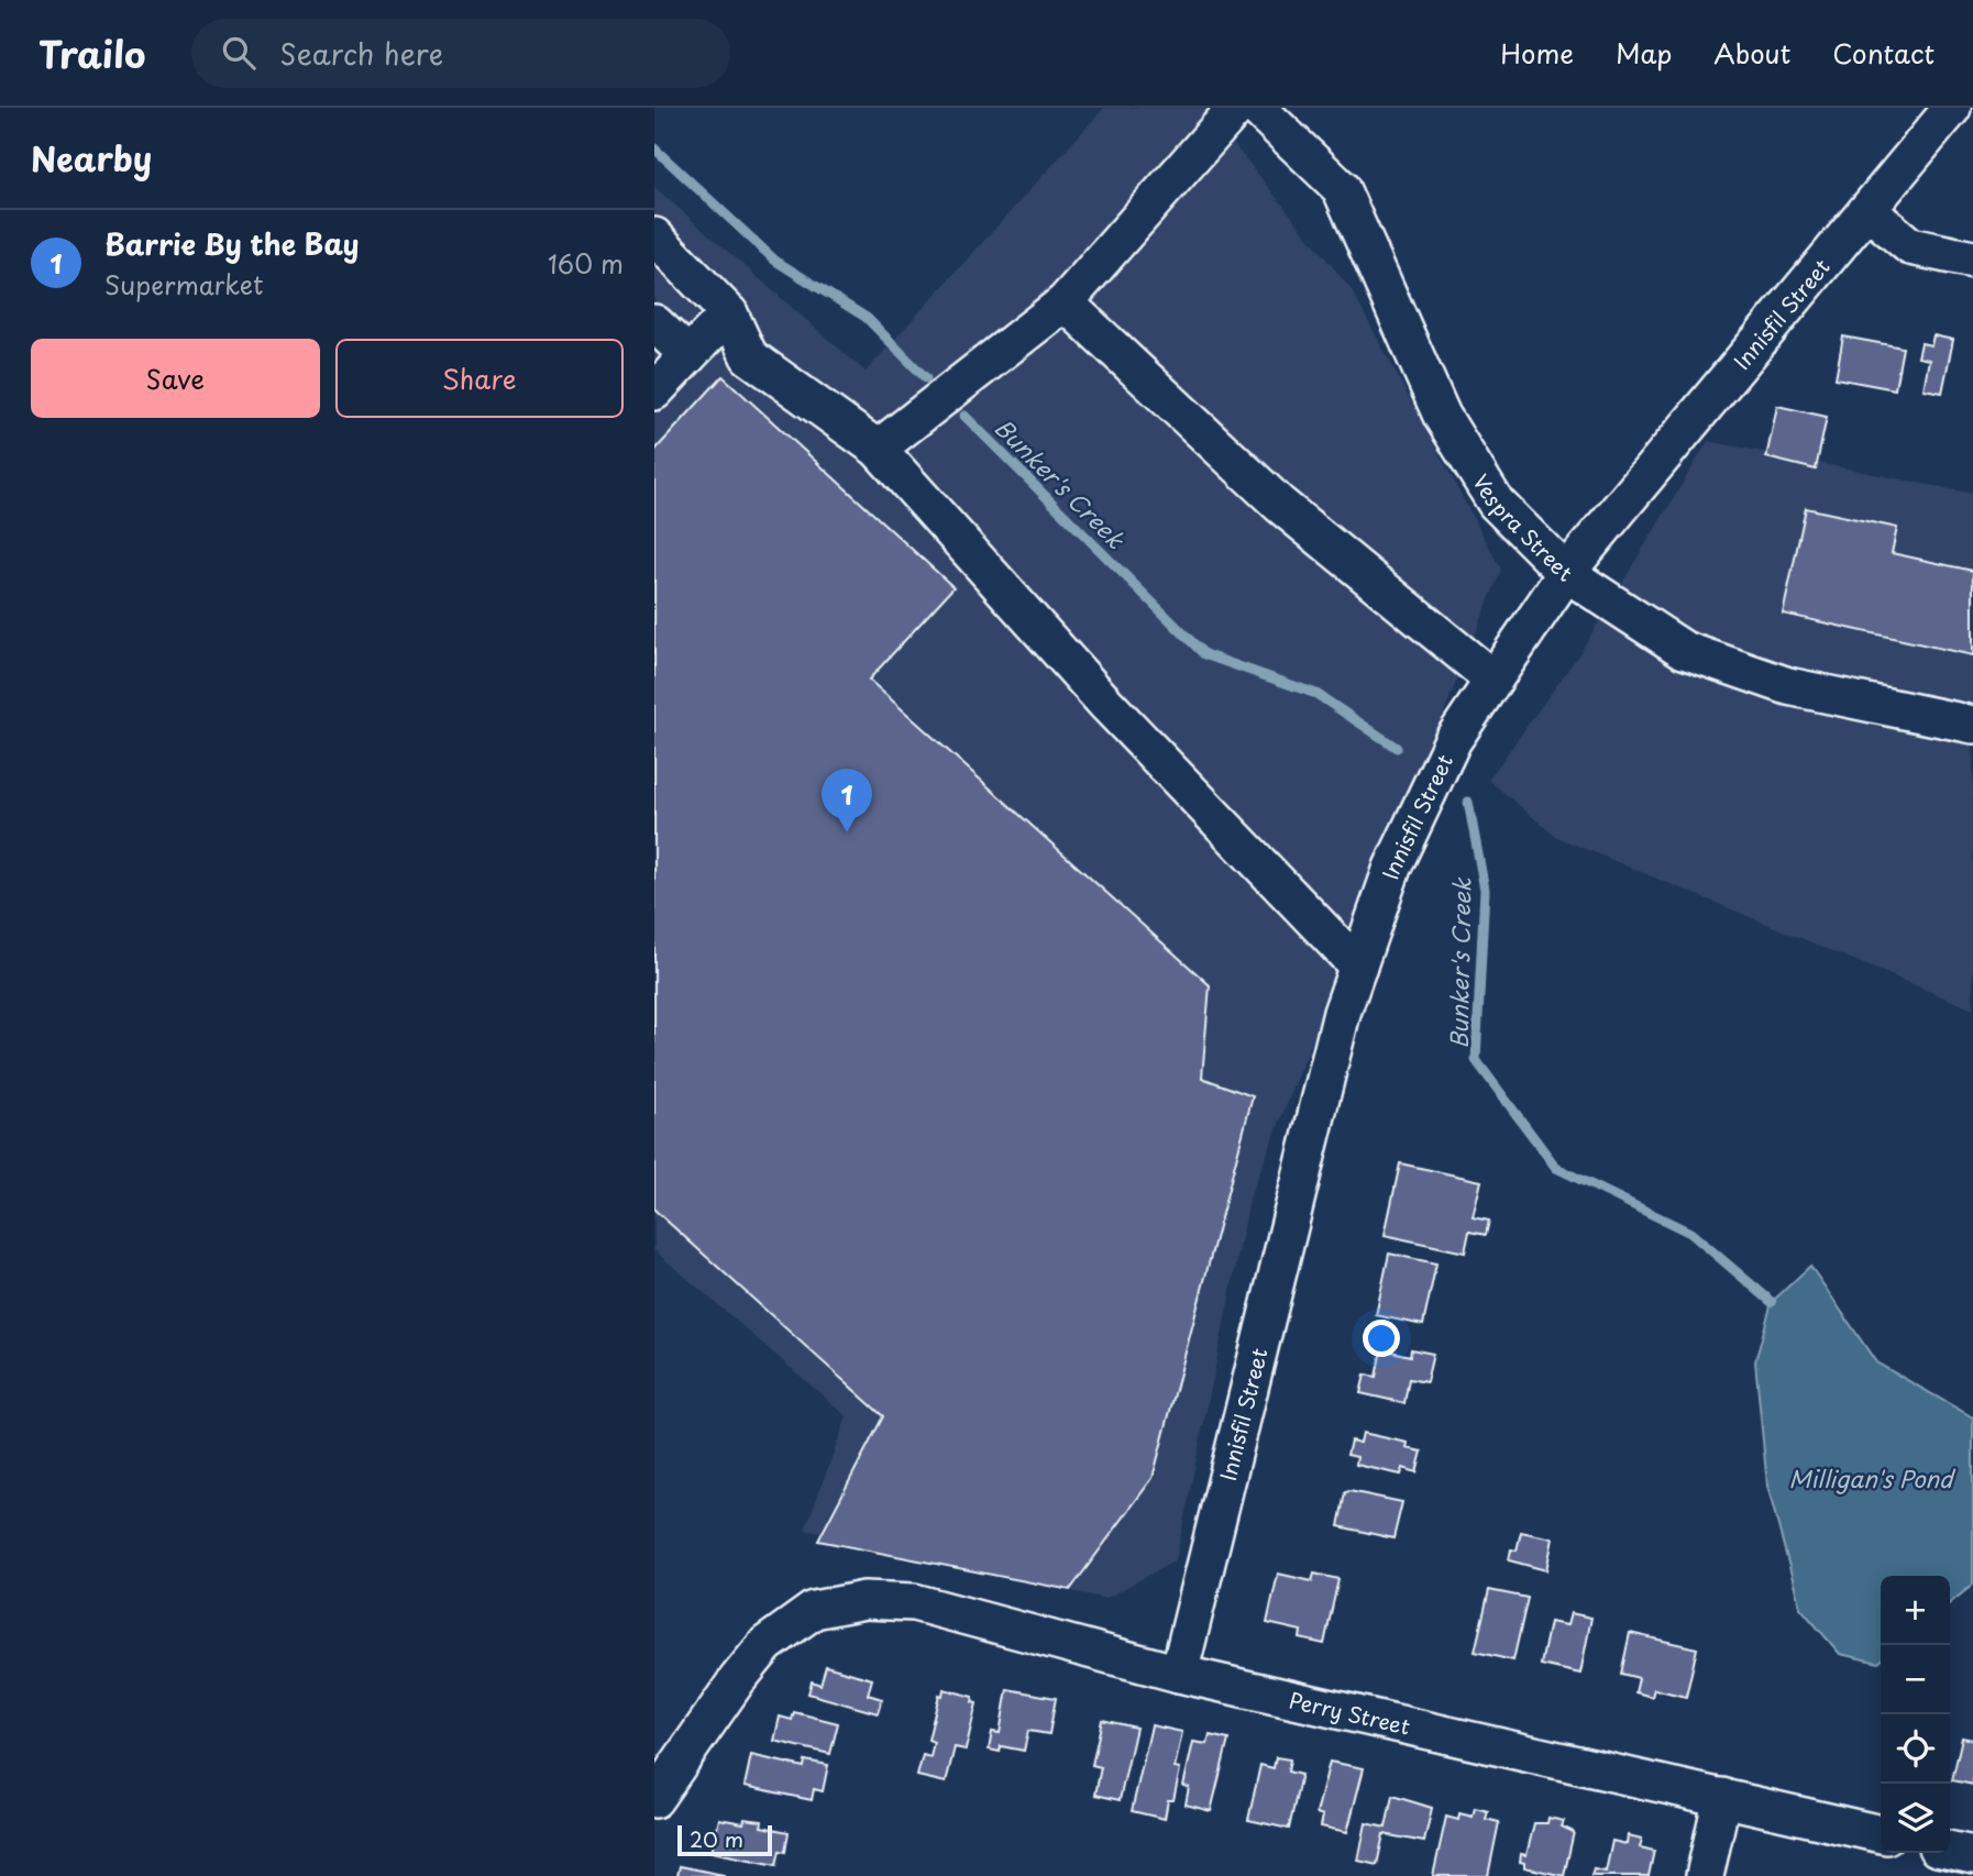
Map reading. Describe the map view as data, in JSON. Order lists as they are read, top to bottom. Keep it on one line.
{"streets":{"street":["Innisfil Street","Vespra Street","Perry Street"]},"crossings":[["Innisfil Street","Vespra Street"],["Innisfil Street","Perry Street"]],"water":["Bunker's Creek","Milligan's Pond"],"scale_bar":"20 m","page":{"header":"Trailo","search":"Search here","nav":["Home","Map","About","Contact"],"heading":"Nearby","list":[{"mark":"1","name":"Barrie By the Bay","note":"Supermarket","value":"160 m"}],"buttons":["Save","Share"],"pins":"1","map_buttons":["+","−"],"scale":"20 m"}}
